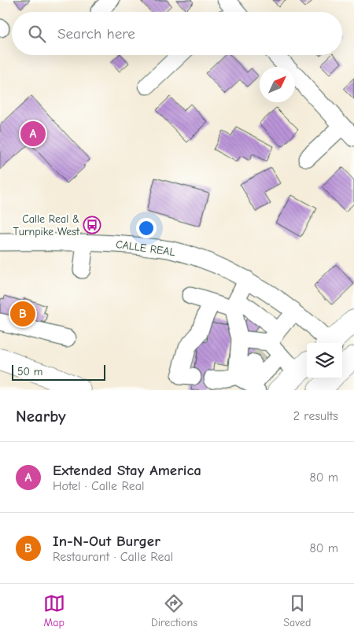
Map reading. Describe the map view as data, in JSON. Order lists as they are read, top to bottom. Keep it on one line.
{"streets":{"street":["CALLE REAL"]},"places":{"bus stop":["Calle Real & Turnpike West"]},"scale_bar":"50 m","north":"top right","page":{"search":"Search here","pins":["A","B"],"scale":"50 m","heading":["Nearby","2 results"],"list":[{"mark":"A","name":"Extended Stay America","note":"Hotel · Calle Real","value":"80 m"},{"mark":"B","name":"In-N-Out Burger","note":"Restaurant · Calle Real","value":"80 m"}],"nav":["Map","Directions","Saved"]}}
